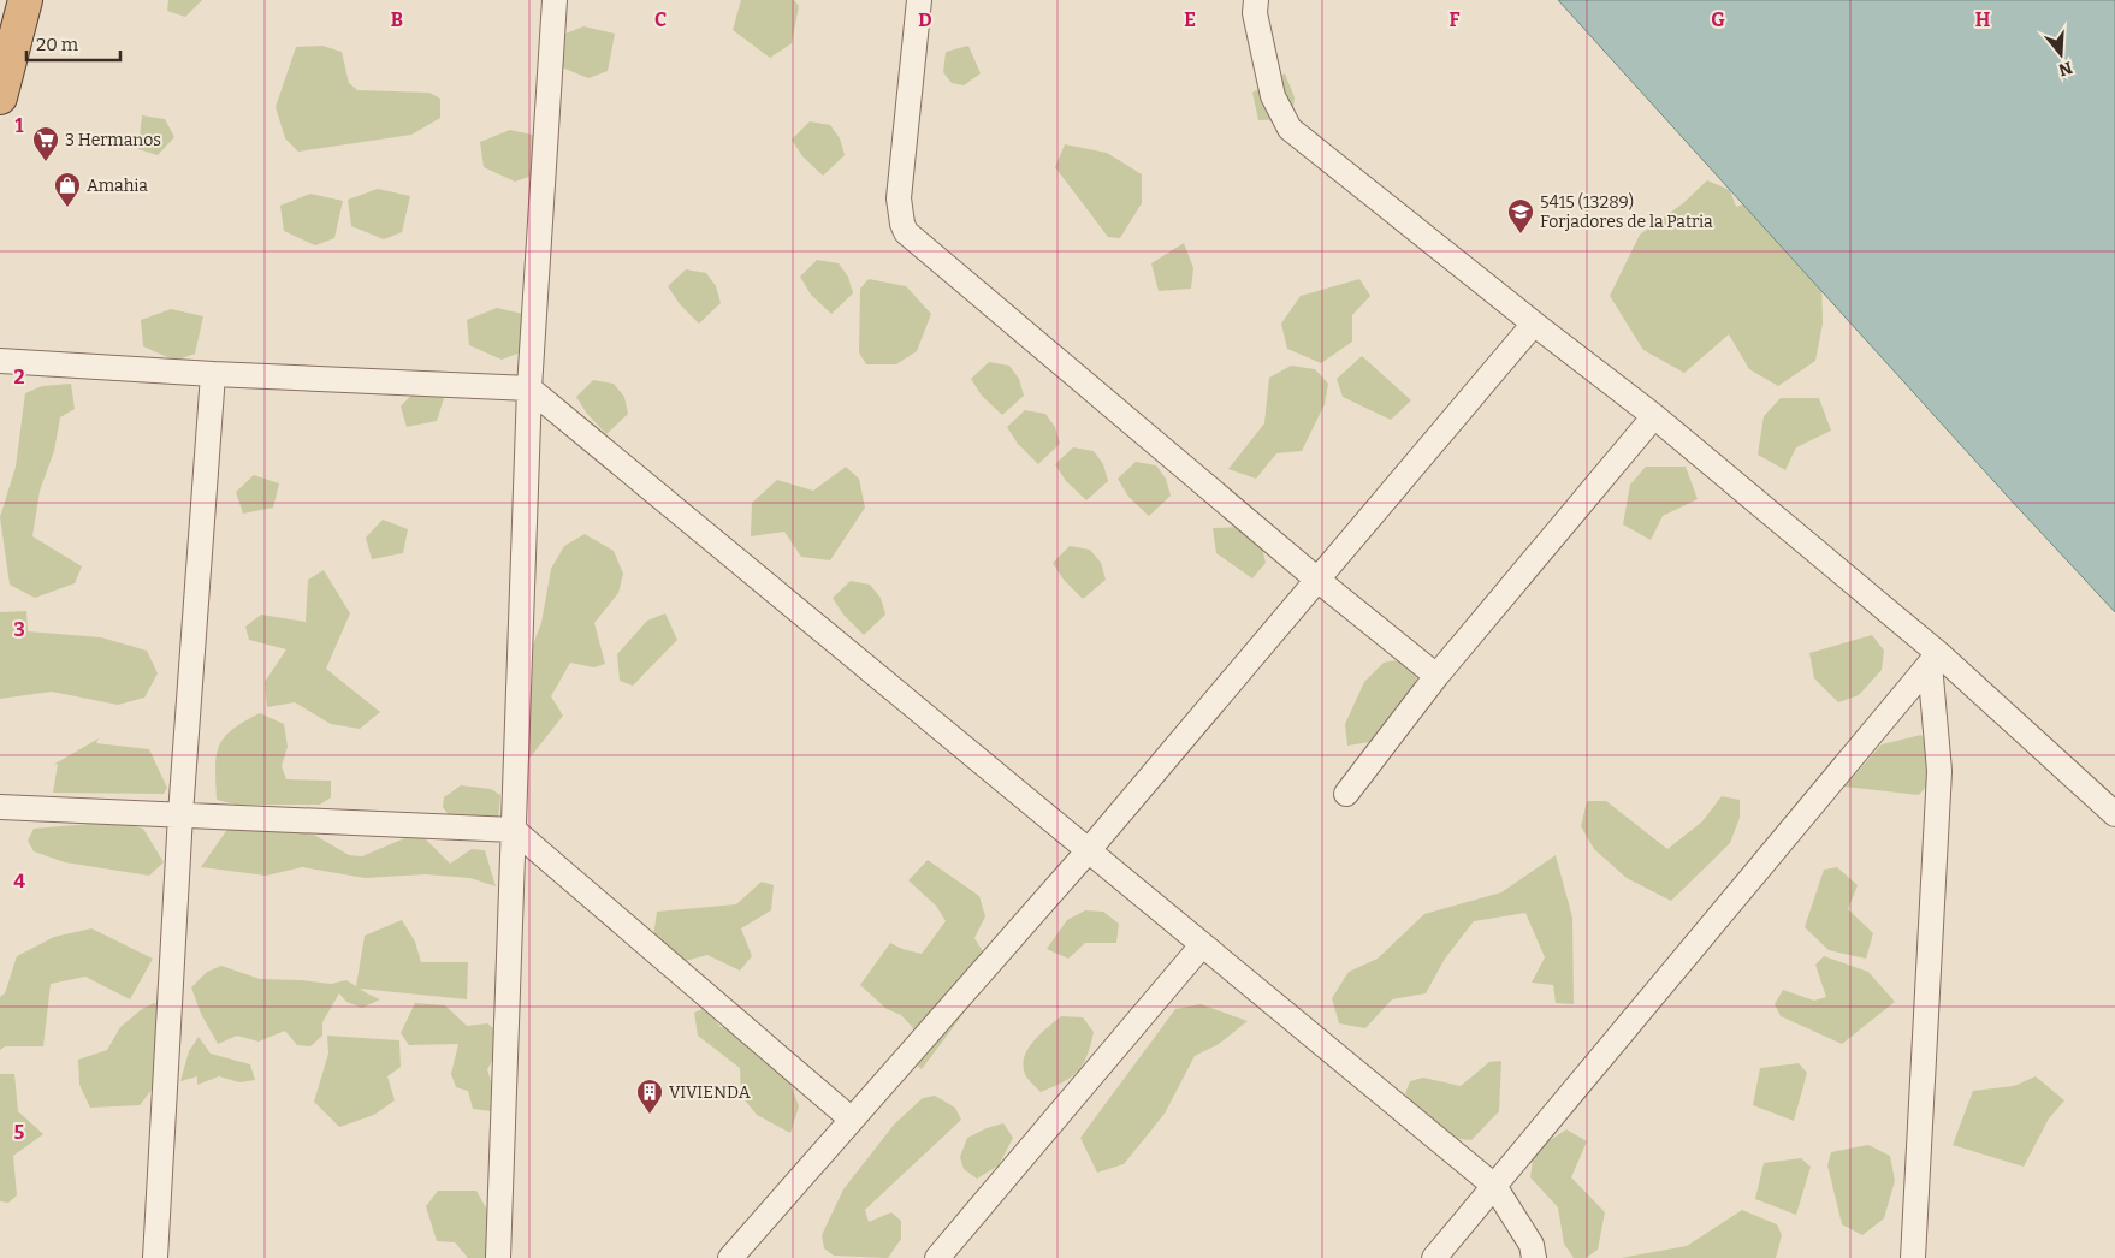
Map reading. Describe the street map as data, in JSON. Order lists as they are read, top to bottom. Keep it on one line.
{"places":{"supermarket":["3 Hermanos"],"shop":["Amahia"],"school or university":["5415 (13289) Forjadores de la Patria"],"building":["VIVIENDA"]},"scale_bar":"20 m","north":"bottom","grid":{"columns":["B","C","D","E","F","G","H"],"rows":["1","2","3","4","5"]}}
